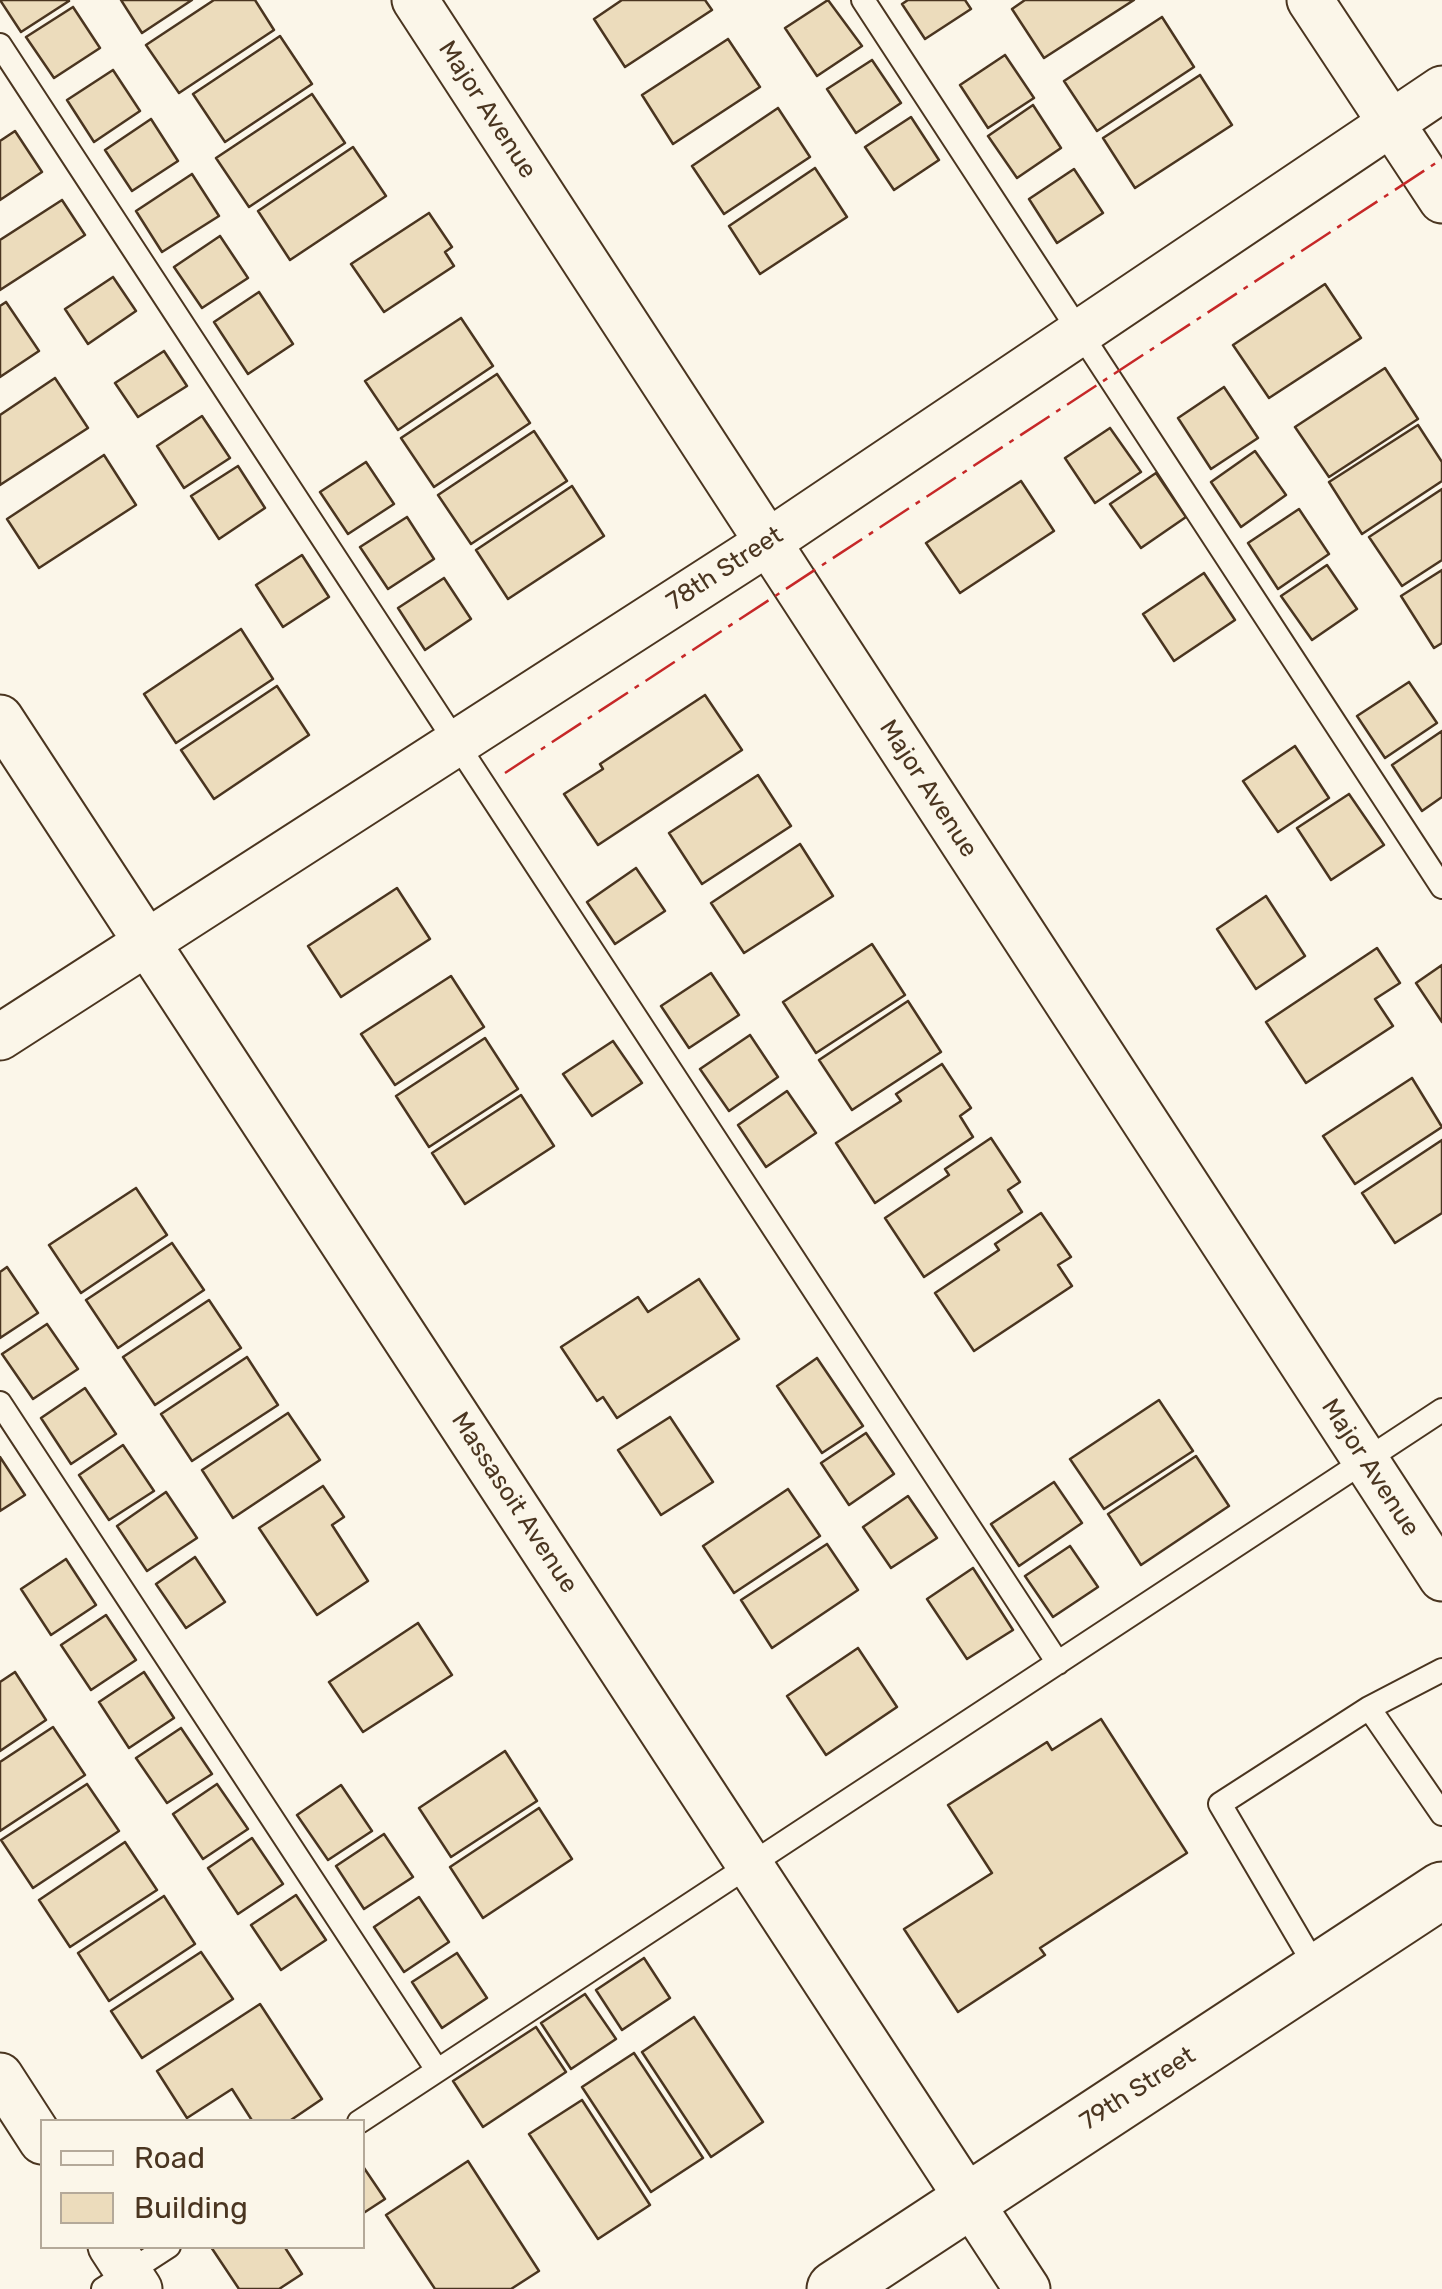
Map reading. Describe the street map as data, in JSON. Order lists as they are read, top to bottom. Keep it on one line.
{"streets":{"main road":["79th Street"],"street":["Major Avenue","78th Street","Massasoit Avenue"]},"crossings":[["Major Avenue","78th Street"],["78th Street","Massasoit Avenue"],["Massasoit Avenue","79th Street"]],"legend":["Road","Building"]}
